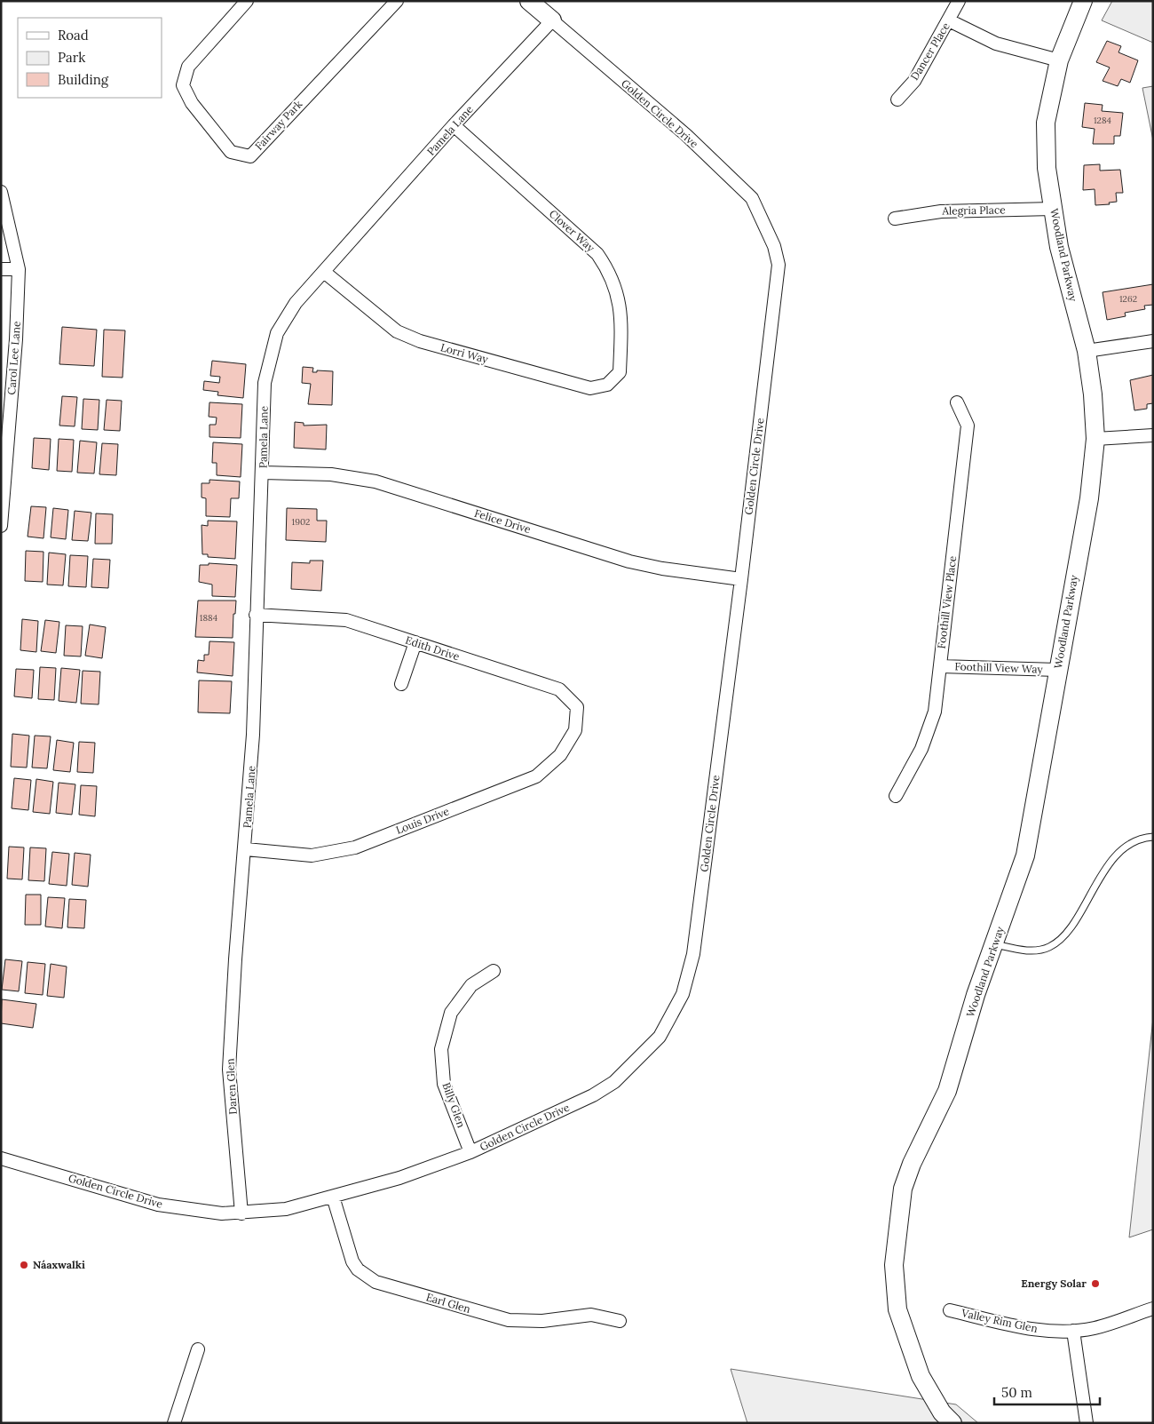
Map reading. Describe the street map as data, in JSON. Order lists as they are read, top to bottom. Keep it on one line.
{"streets":{"street":["Dancer Place","Golden Circle Drive","Fairway Park","Pamela Lane","Alegria Place","Clover Way","Woodland Parkway","Lorri Way","Carol Lee Lane","Felice Drive","Foothill View Place","Edith Drive","Foothill View Way","Louis Drive","Daren Glen","Billy Glen","Earl Glen","Valley Rim Glen"]},"crossings":[["Golden Circle Drive","Pamela Lane"],["Golden Circle Drive","Felice Drive"],["Golden Circle Drive","Daren Glen"],["Golden Circle Drive","Billy Glen"],["Golden Circle Drive","Earl Glen"],["Pamela Lane","Clover Way"],["Pamela Lane","Lorri Way"],["Pamela Lane","Felice Drive"],["Pamela Lane","Edith Drive"],["Pamela Lane","Louis Drive"],["Pamela Lane","Daren Glen"],["Alegria Place","Woodland Parkway"],["Clover Way","Lorri Way"],["Woodland Parkway","Foothill View Way"],["Foothill View Place","Foothill View Way"],["Edith Drive","Louis Drive"]],"places":["Náaxwalki","Energy Solar"],"house_numbers":["1284","1262","1902","1884"],"legend":["Road","Park","Building"],"scale_bar":"50 m"}
